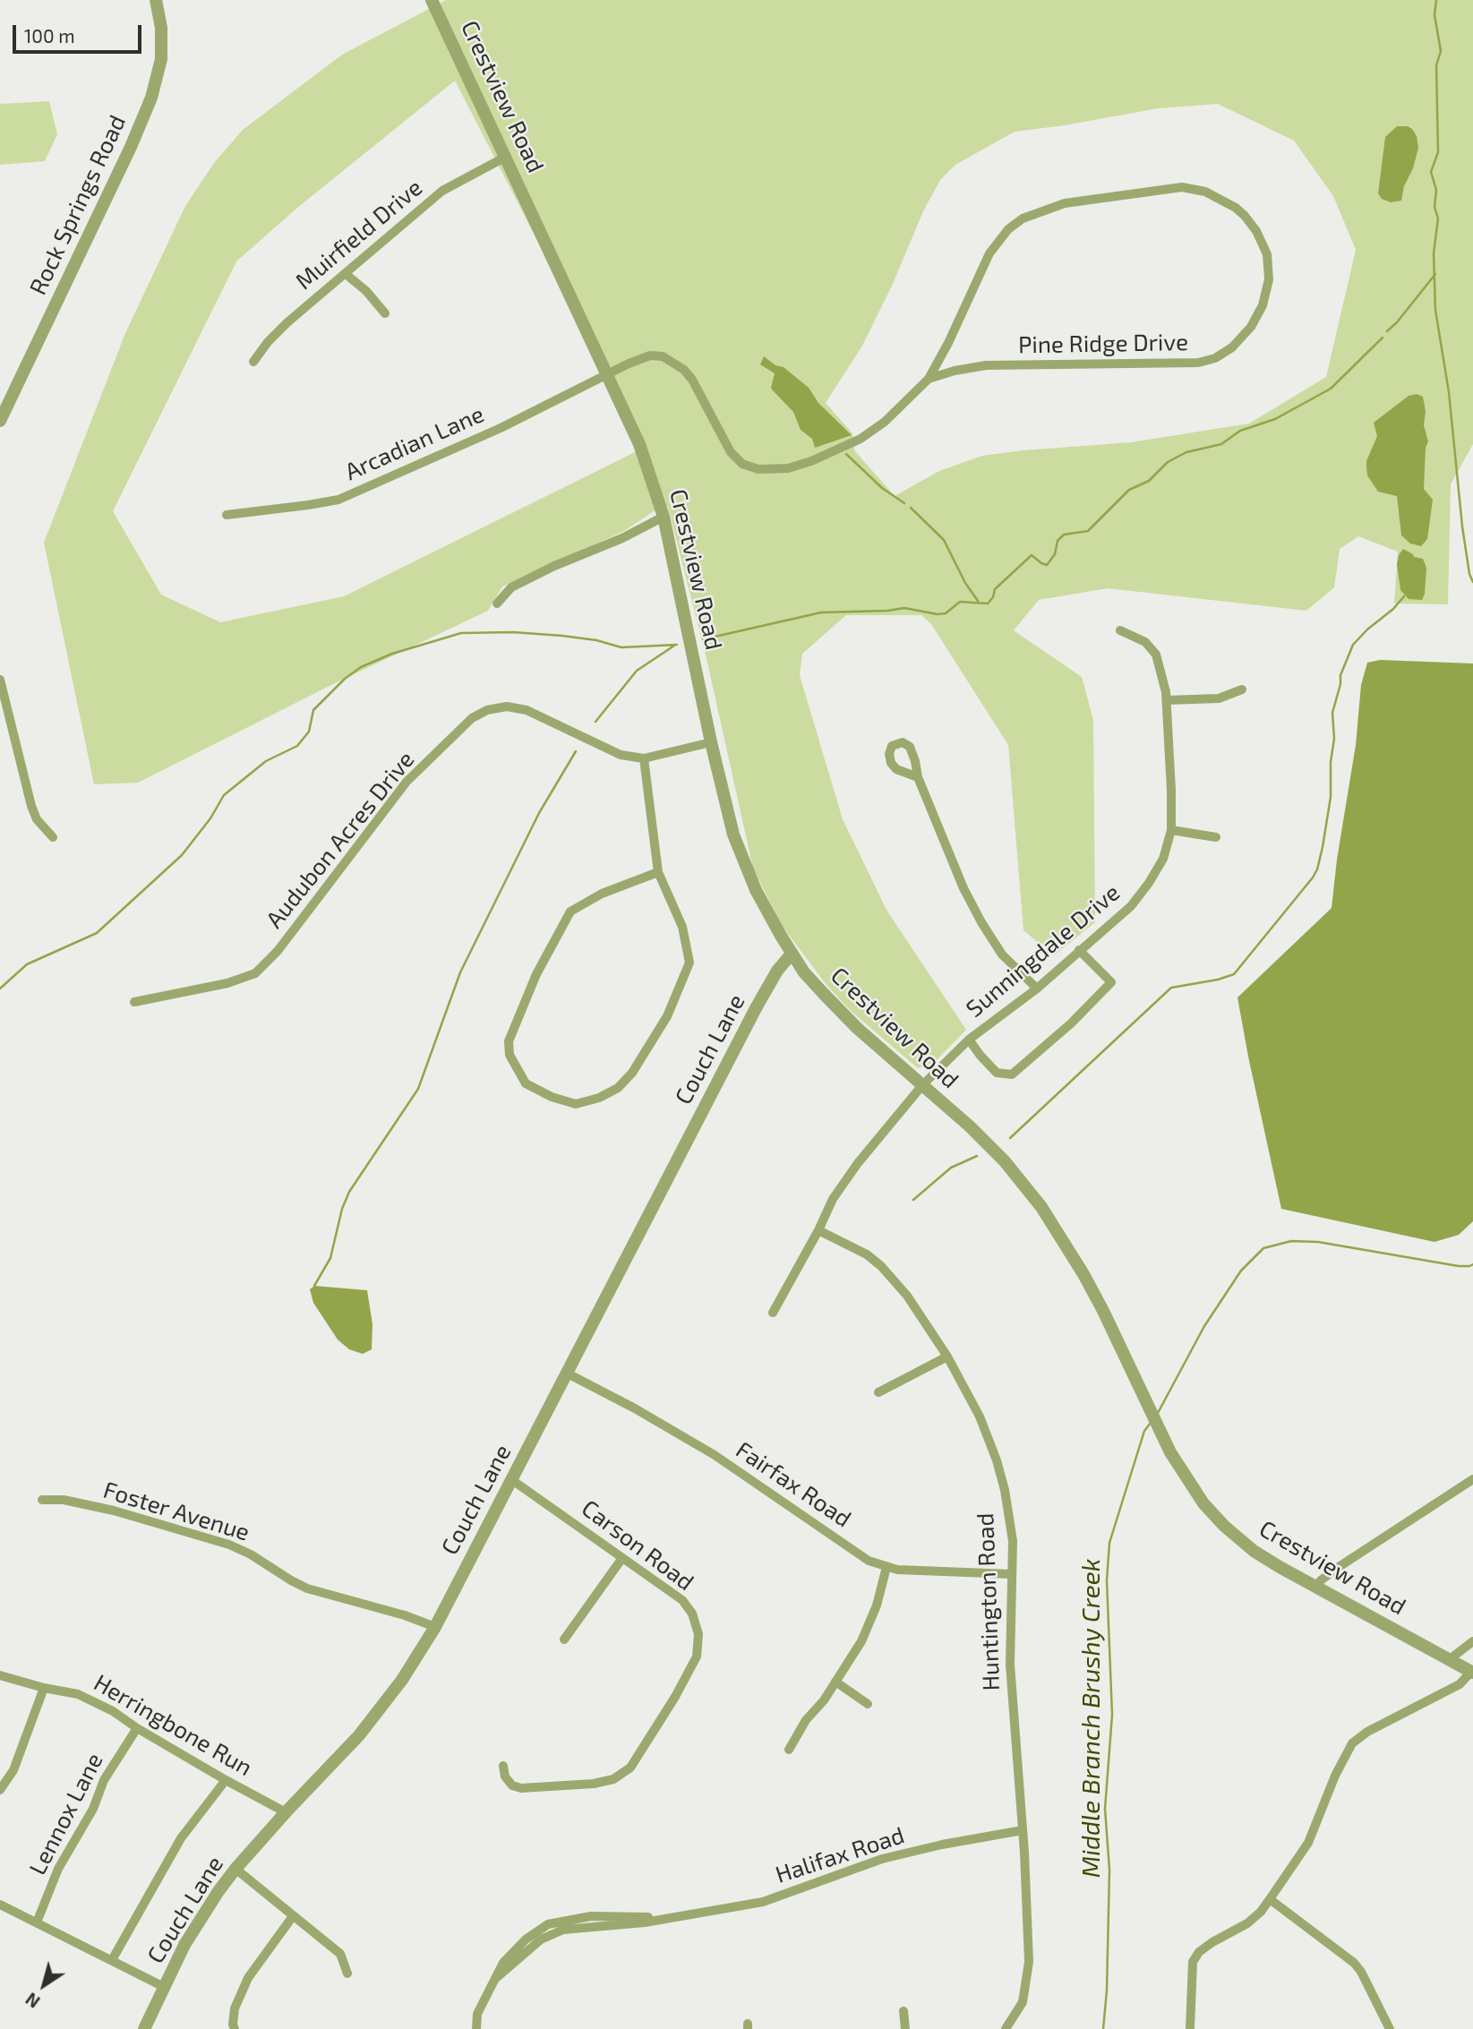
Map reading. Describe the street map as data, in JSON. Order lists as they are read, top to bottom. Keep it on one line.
{"streets":{"street":["Crestview Road","Rock Springs Road","Muirfield Drive","Pine Ridge Drive","Arcadian Lane","Audubon Acres Drive","Sunningdale Drive","Couch Lane","Fairfax Road","Foster Avenue","Carson Road","Huntington Road","Herringbone Run","Lennox Lane","Halifax Road"]},"crossings":[["Crestview Road","Muirfield Drive"],["Crestview Road","Pine Ridge Drive"],["Crestview Road","Arcadian Lane"],["Crestview Road","Audubon Acres Drive"],["Crestview Road","Sunningdale Drive"],["Crestview Road","Couch Lane"],["Pine Ridge Drive","Arcadian Lane"],["Couch Lane","Fairfax Road"],["Couch Lane","Foster Avenue"],["Couch Lane","Carson Road"],["Couch Lane","Herringbone Run"],["Fairfax Road","Huntington Road"],["Huntington Road","Halifax Road"],["Herringbone Run","Lennox Lane"]],"water":["Middle Branch Brushy Creek"],"scale_bar":"100 m","north":"bottom left"}
